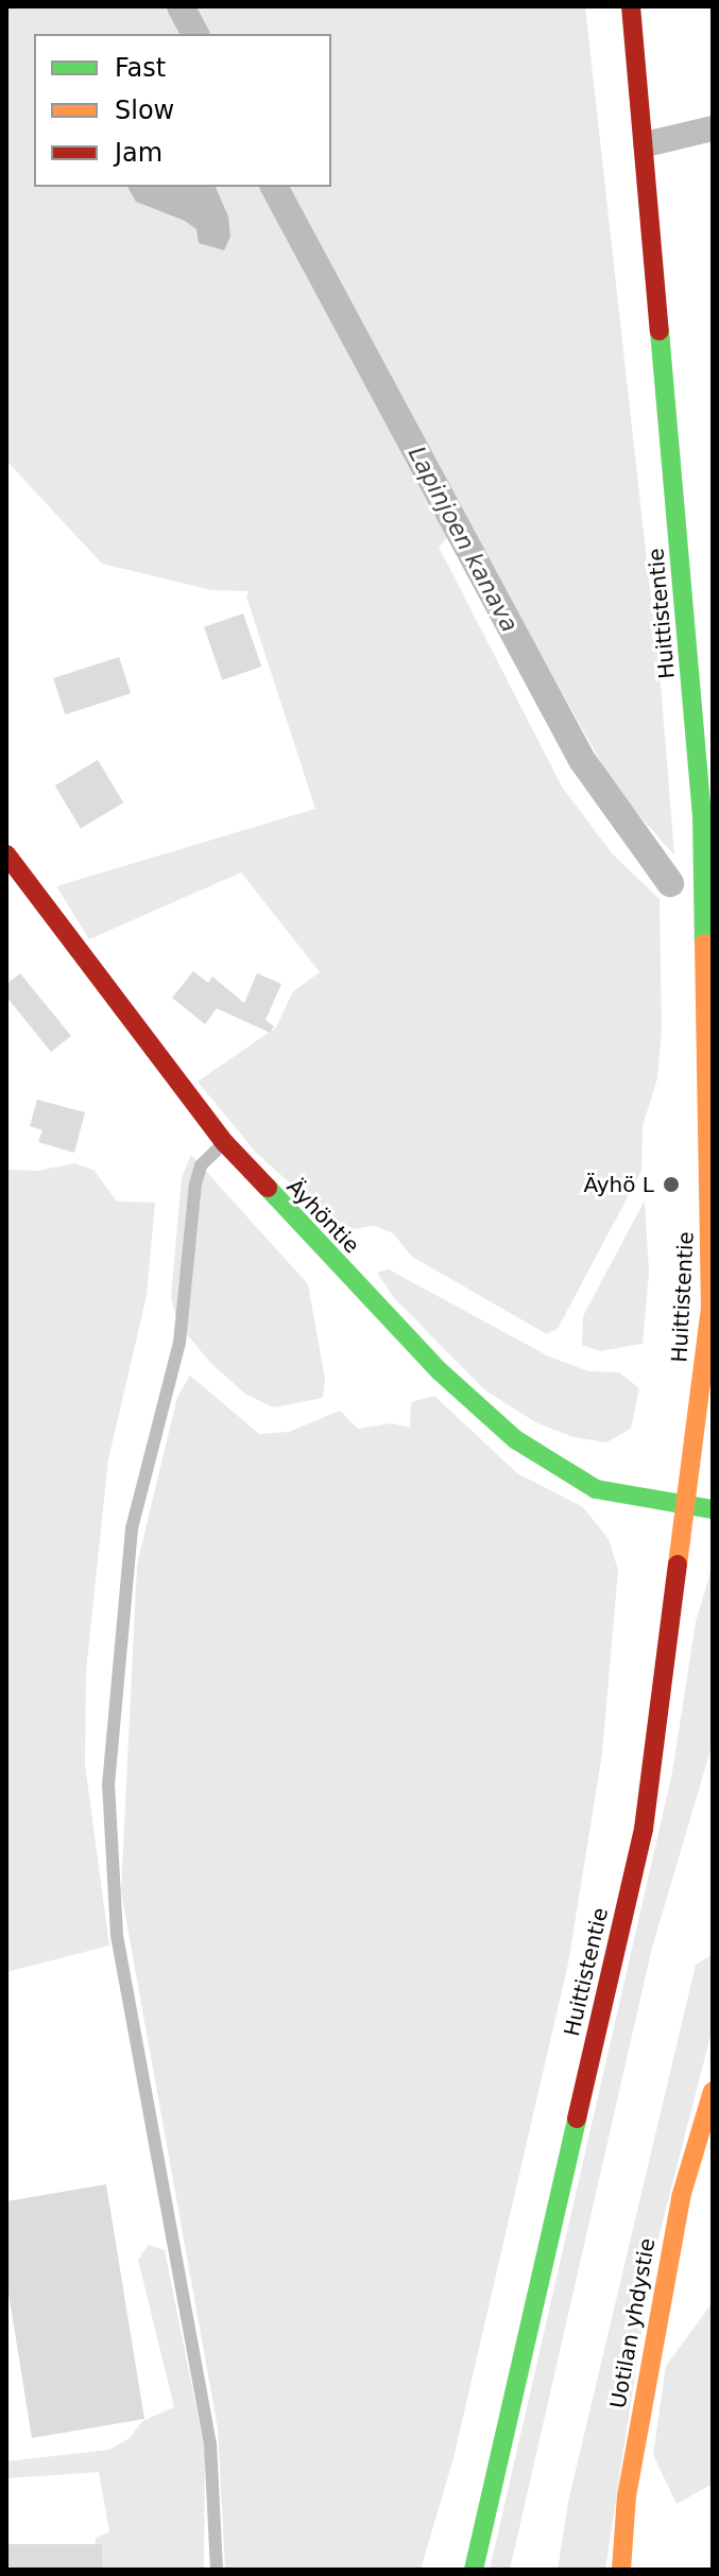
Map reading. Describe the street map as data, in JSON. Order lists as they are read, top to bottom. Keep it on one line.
{"streets":{"main road":["Huittistentie","Äyhöntie","Uotilan yhdystie"]},"crossings":[["Huittistentie","Äyhöntie"]],"water":["Lapinjoen kanava"],"places":["Äyhö L"],"legend":["Fast","Slow","Jam"]}
